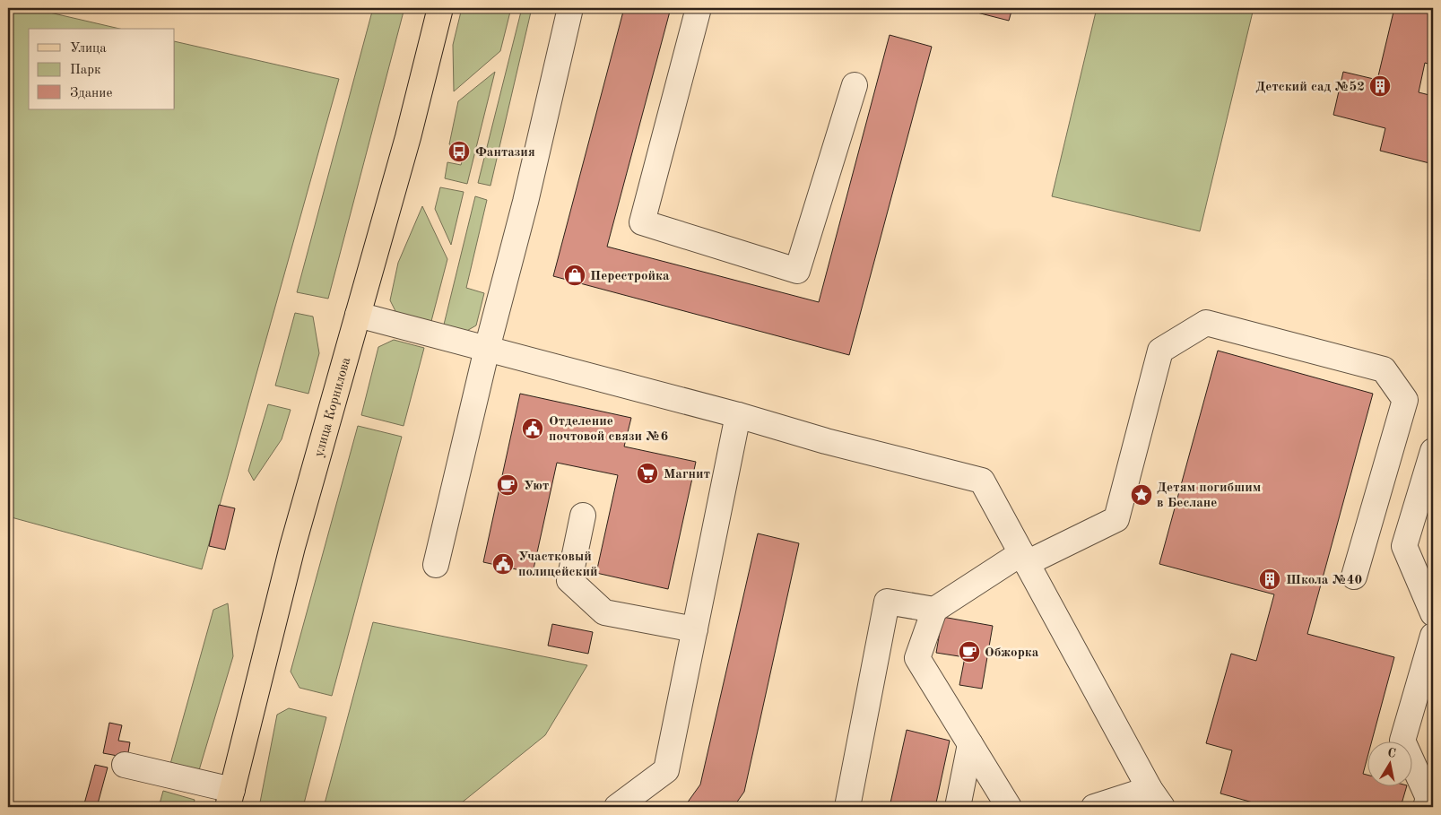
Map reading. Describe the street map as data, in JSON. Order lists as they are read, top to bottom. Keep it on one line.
{"streets":{"main road":["улица Корнилова"]},"places":{"building":["Детский сад №52","Школа №40"],"bus stop":["Фантазия"],"shop":["Перестройка"],"public building":["Отделение почтовой связи №6","Участковый полицейский"],"supermarket":["Магнит"],"cafe":["Уют","Обжорка"],"place":["Детям погибшим в Беслане"]},"legend":["Улица","Парк","Здание"],"north":"top"}
